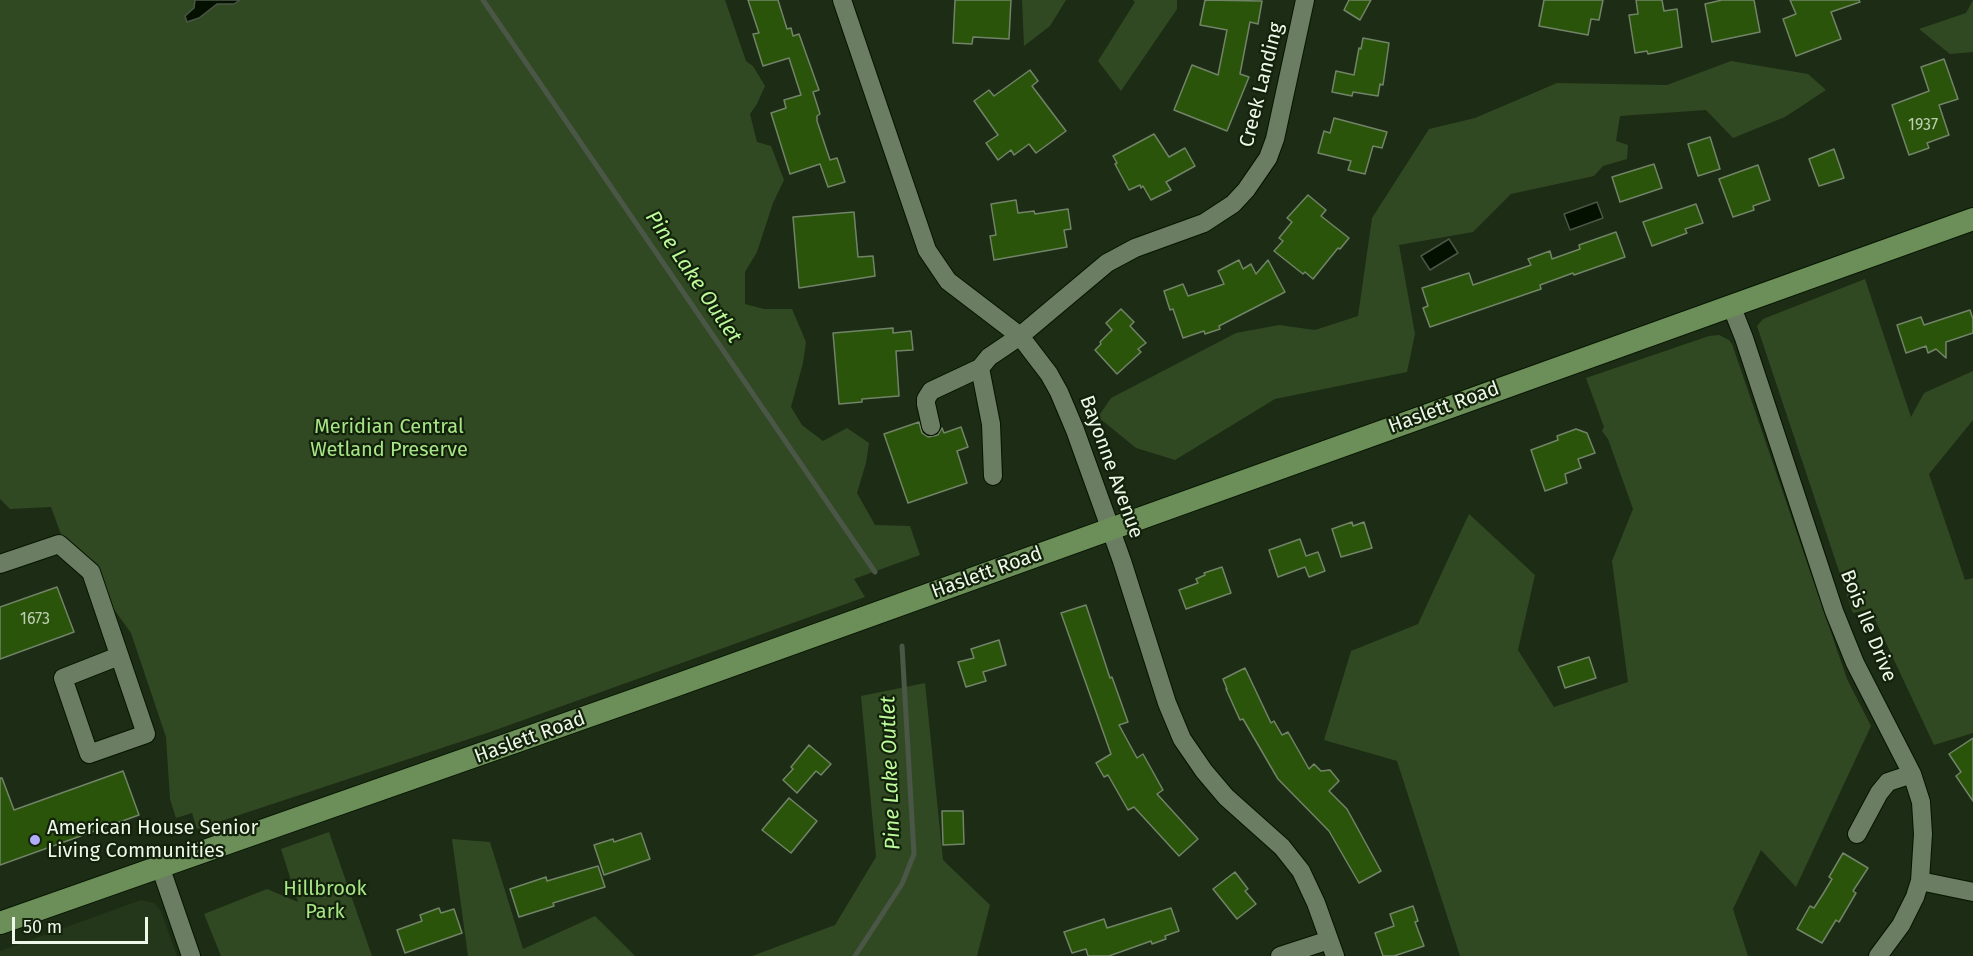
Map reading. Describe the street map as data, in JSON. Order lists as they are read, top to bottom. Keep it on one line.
{"streets":{"main road":["Haslett Road"],"street":["Creek Landing","Bayonne Avenue","Bois Ile Drive"]},"crossings":[["Creek Landing","Bayonne Avenue"],["Haslett Road","Bayonne Avenue"],["Haslett Road","Bois Ile Drive"]],"water":["Pine Lake Outlet"],"parks":["Meridian Central Wetland Preserve","Hillbrook Park"],"places":["American House Senior Living Communities"],"house_numbers":["1937","1673"],"scale_bar":"50 m"}
